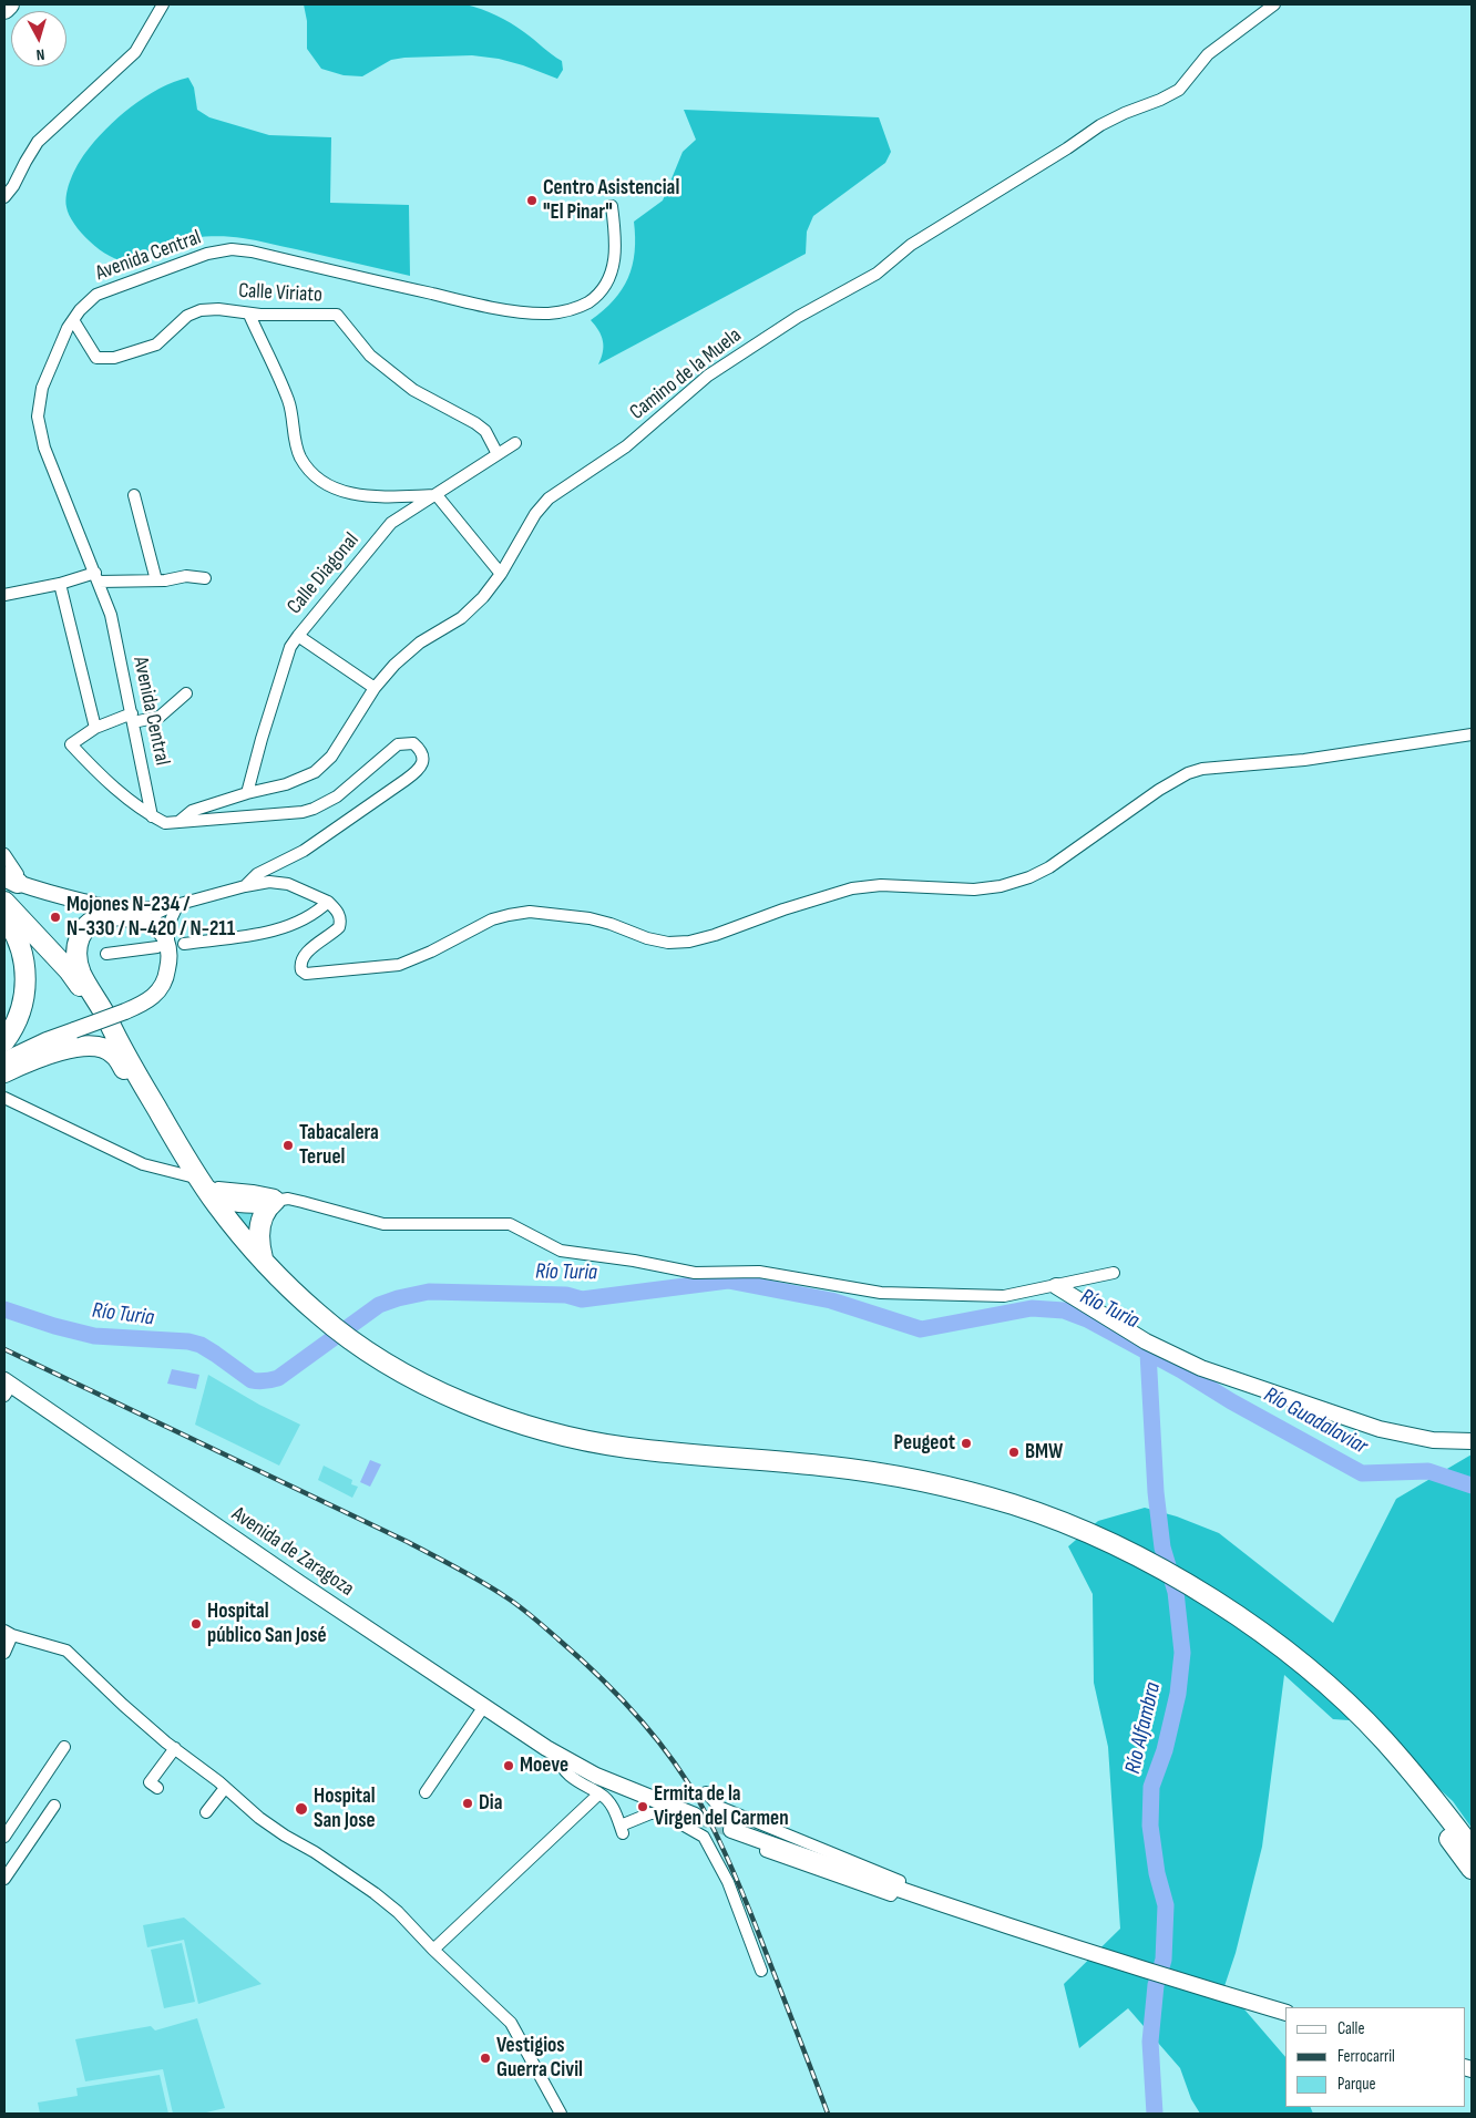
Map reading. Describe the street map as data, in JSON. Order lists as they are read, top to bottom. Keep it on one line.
{"streets":{"main road":["Avenida de Zaragoza"],"street":["Avenida Central","Calle Viriato","Camino de la Muela","Calle Diagonal"]},"crossings":[["Avenida Central","Calle Viriato"],["Calle Viriato","Calle Diagonal"],["Camino de la Muela","Calle Diagonal"]],"water":["Río Turia","Río Guadalaviar","Río Alfambra"],"places":["Centro Asistencial \"El Pinar\"","Mojones N-234 / N-330 / N-420 / N-211","Tabacalera Teruel","Peugeot","BMW","Hospital público San José","Moeve","Dia","Ermita de la Virgen del Carmen","Hospital San Jose","Vestigios Guerra Civil"],"legend":["Calle","Ferrocarril","Parque"],"north":"bottom"}
